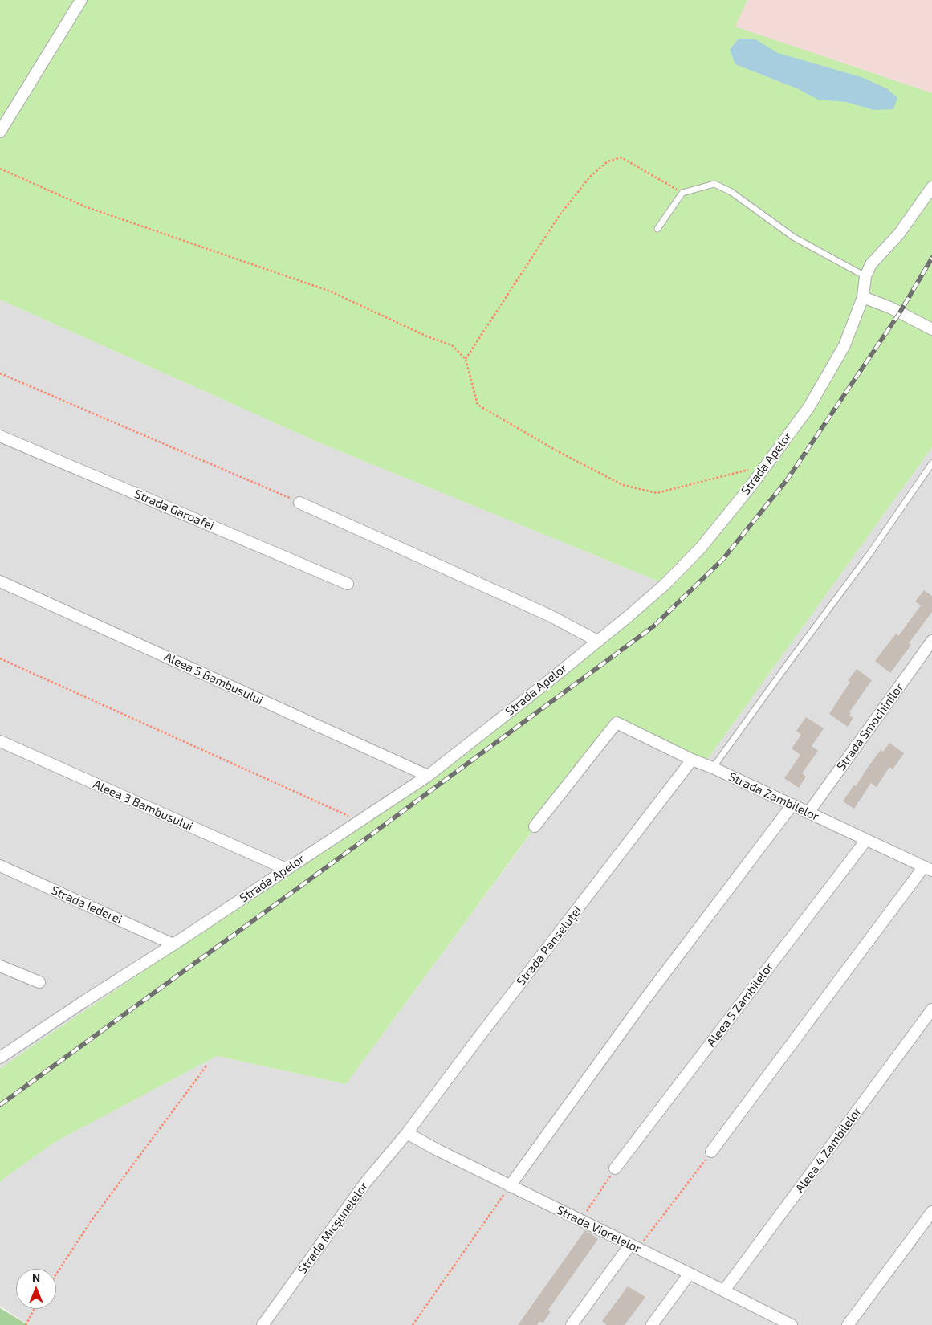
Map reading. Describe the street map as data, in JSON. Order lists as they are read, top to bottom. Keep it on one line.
{"streets":{"street":["Strada Apelor","Strada Garoafei","Aleea 5 Bambusului","Strada Smochinilor","Strada Zambilelor","Aleea 3 Bambusului","Strada Iederei","Strada Panseluței","Aleea 5 Zambilelor","Aleea 4 Zambilelor","Strada Micșunelelor","Strada Viorelelor"]},"crossings":[["Strada Apelor","Aleea 5 Bambusului"],["Strada Apelor","Aleea 3 Bambusului"],["Strada Apelor","Strada Iederei"],["Strada Smochinilor","Strada Zambilelor"],["Strada Zambilelor","Strada Panseluței"],["Strada Zambilelor","Aleea 5 Zambilelor"],["Strada Panseluței","Strada Micșunelelor"],["Strada Panseluței","Strada Viorelelor"],["Aleea 4 Zambilelor","Strada Viorelelor"],["Strada Micșunelelor","Strada Viorelelor"]],"north":"top"}
